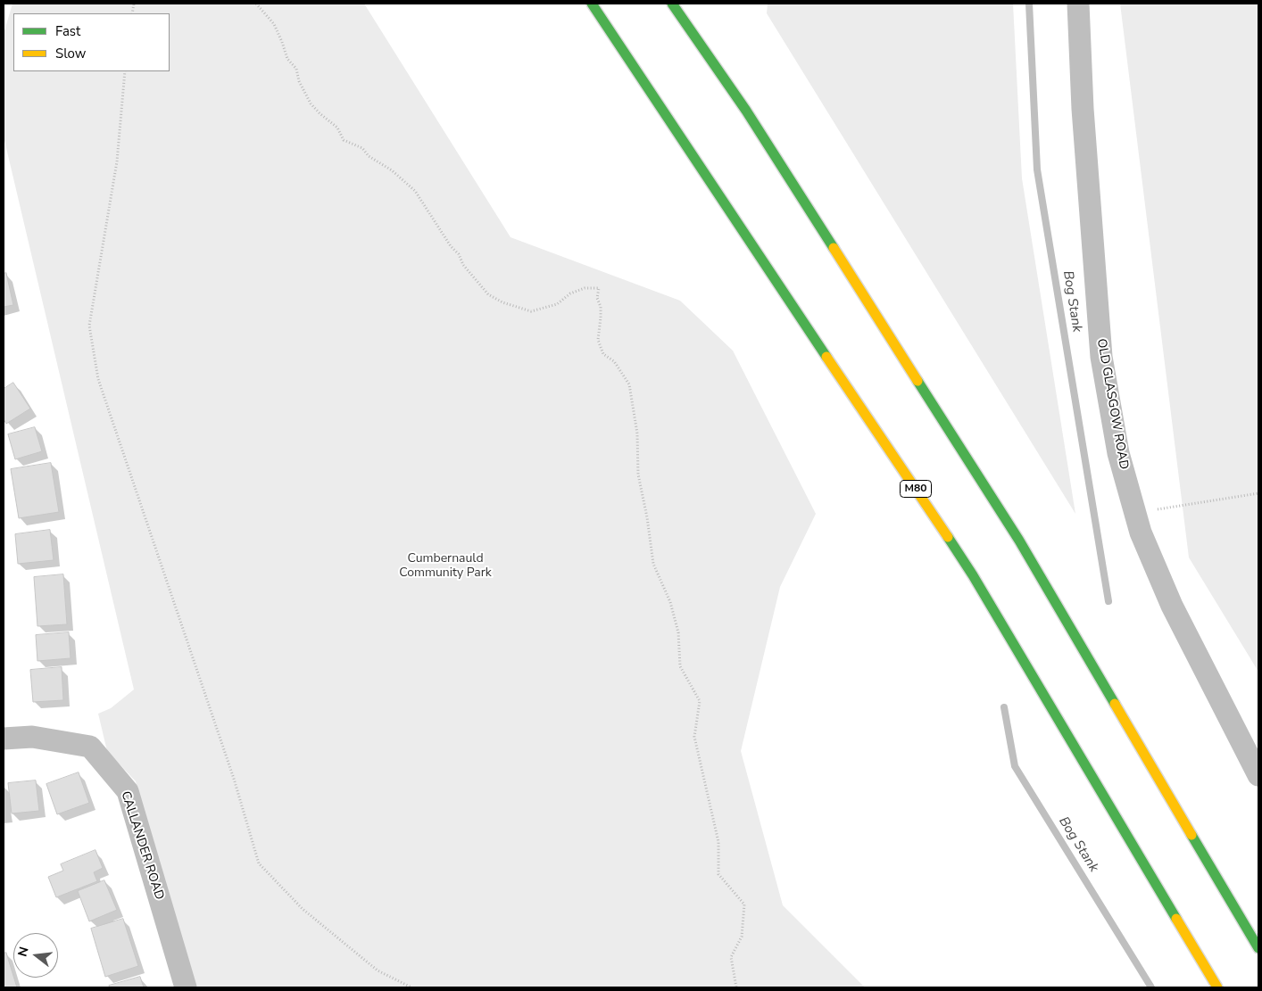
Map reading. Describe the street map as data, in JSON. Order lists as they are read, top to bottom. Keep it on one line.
{"streets":{"highway":["M80"],"street":["OLD GLASGOW ROAD","CALLANDER ROAD"]},"water":["Bog Stank"],"parks":["Cumbernauld Community Park"],"legend":["Fast","Slow"],"north":"left"}
